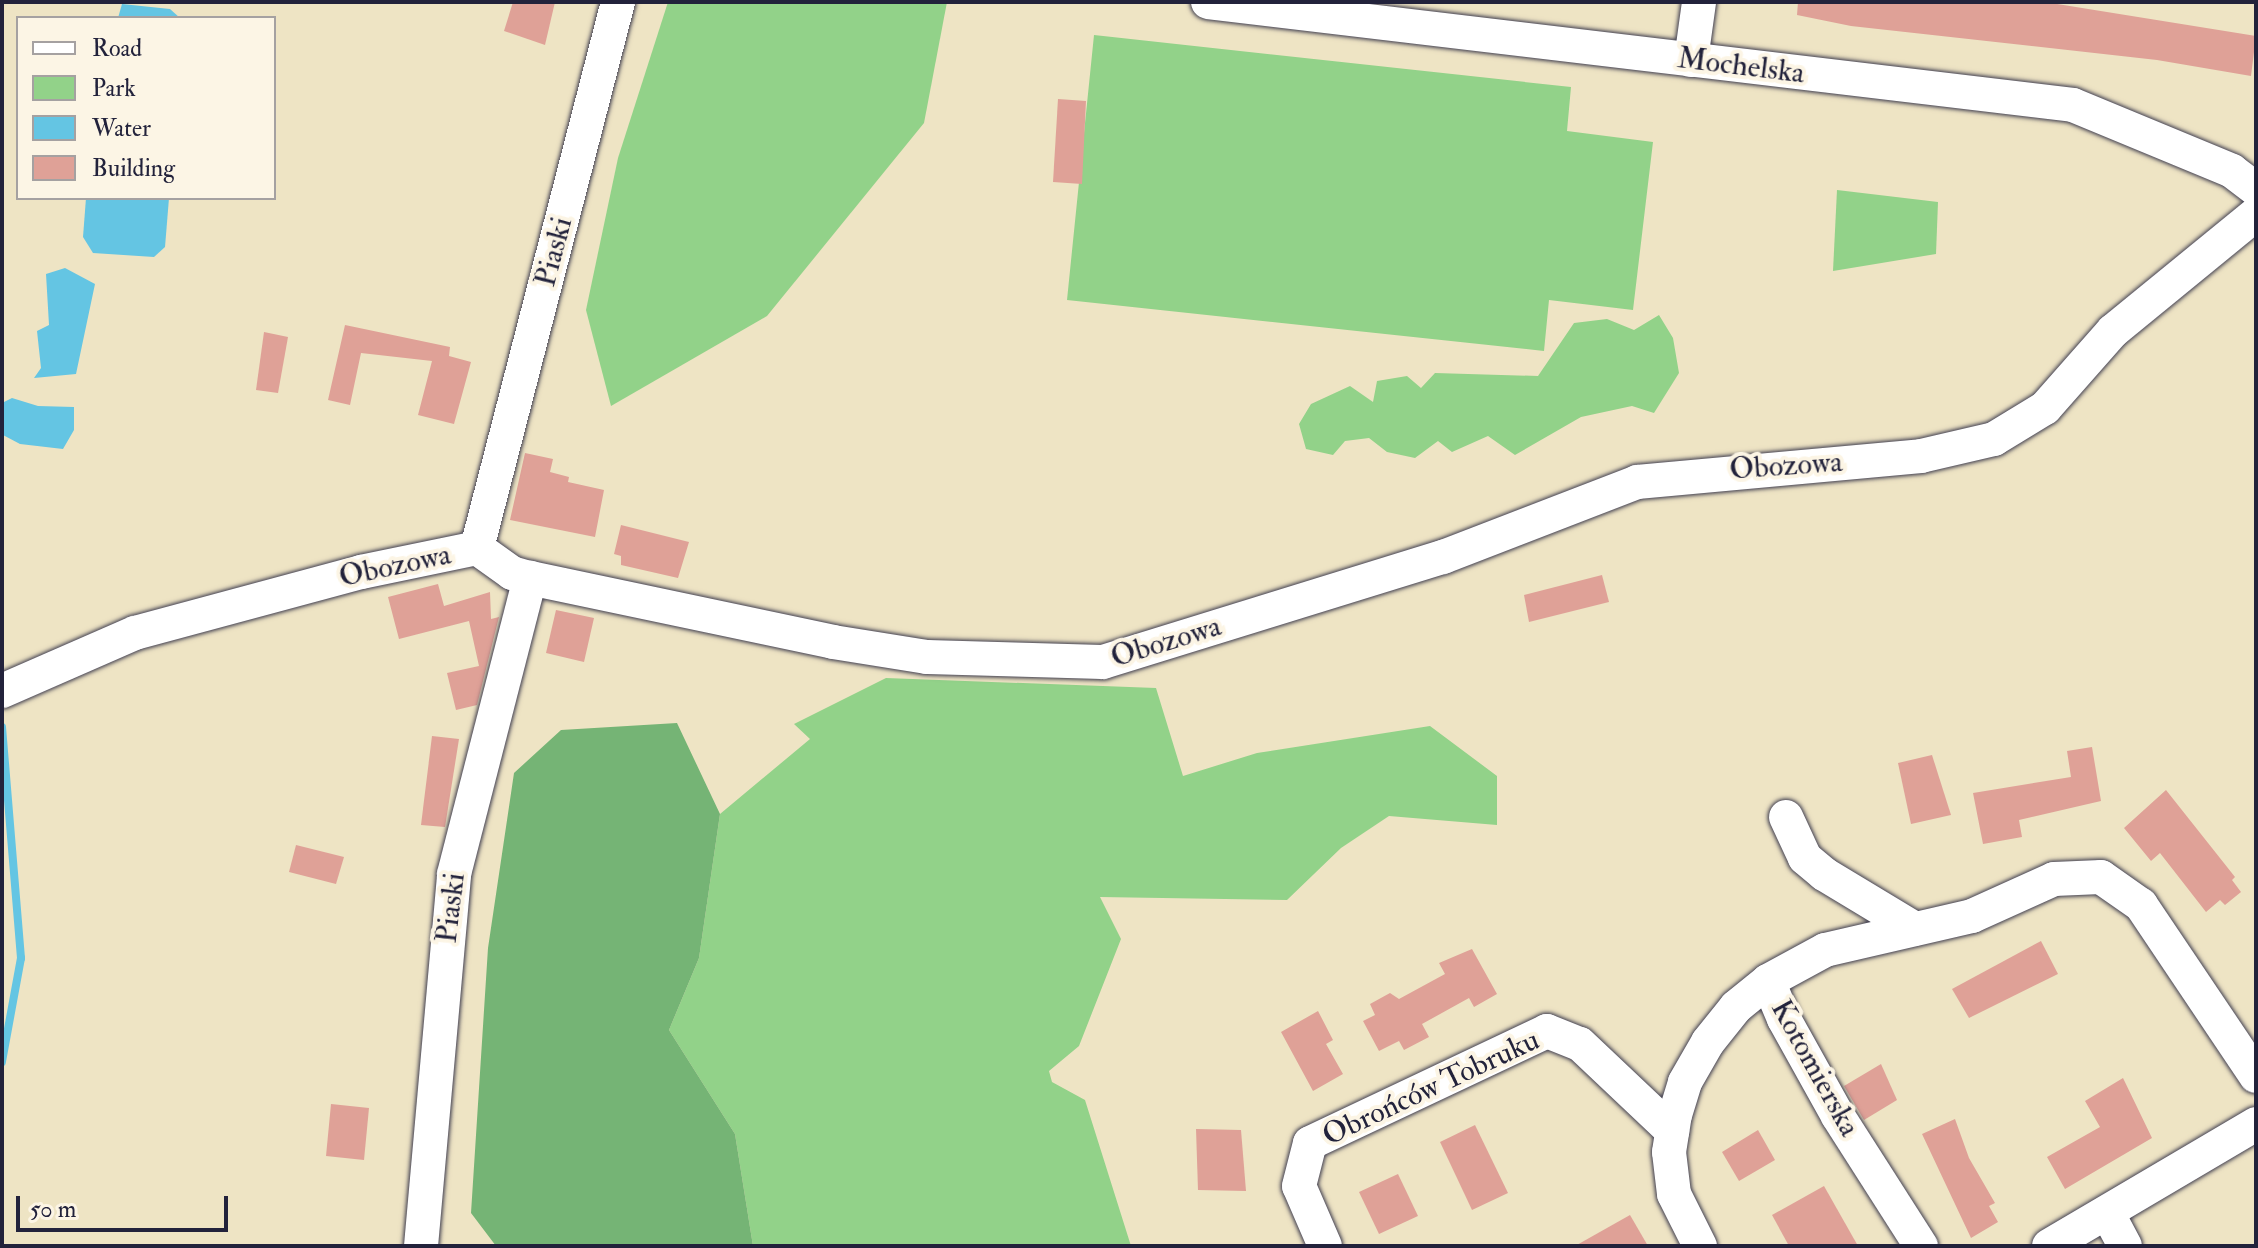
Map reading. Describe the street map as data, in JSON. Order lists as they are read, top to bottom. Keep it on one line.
{"streets":{"street":["Mochelska","Piaski","Obozowa","Kotomierska","Obrońców Tobruku"]},"crossings":[["Piaski","Obozowa"]],"legend":["Road","Park","Water","Building"],"scale_bar":"50 m"}
